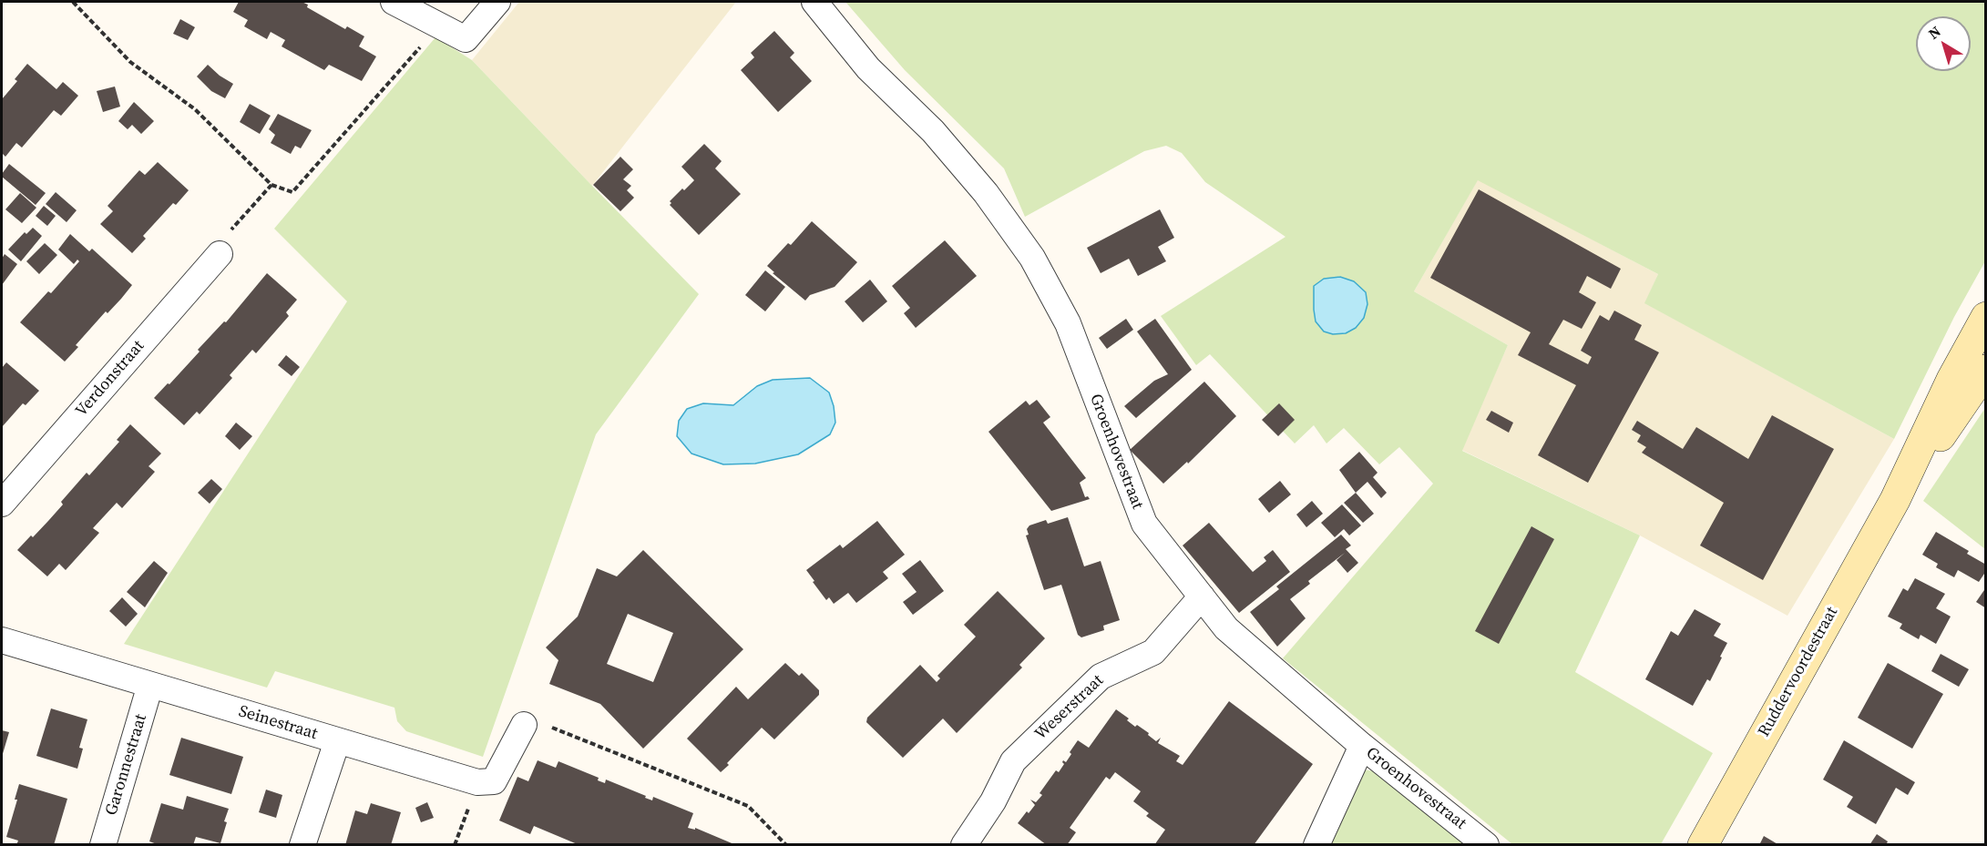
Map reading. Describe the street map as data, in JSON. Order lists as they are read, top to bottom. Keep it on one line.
{"streets":{"street":["Verdonstraat","Groenhovestraat","Ruddervoordestraat","Weserstraat","Seinestraat","Garonnestraat"]},"crossings":[["Groenhovestraat","Weserstraat"],["Seinestraat","Garonnestraat"]],"north":"top left"}
